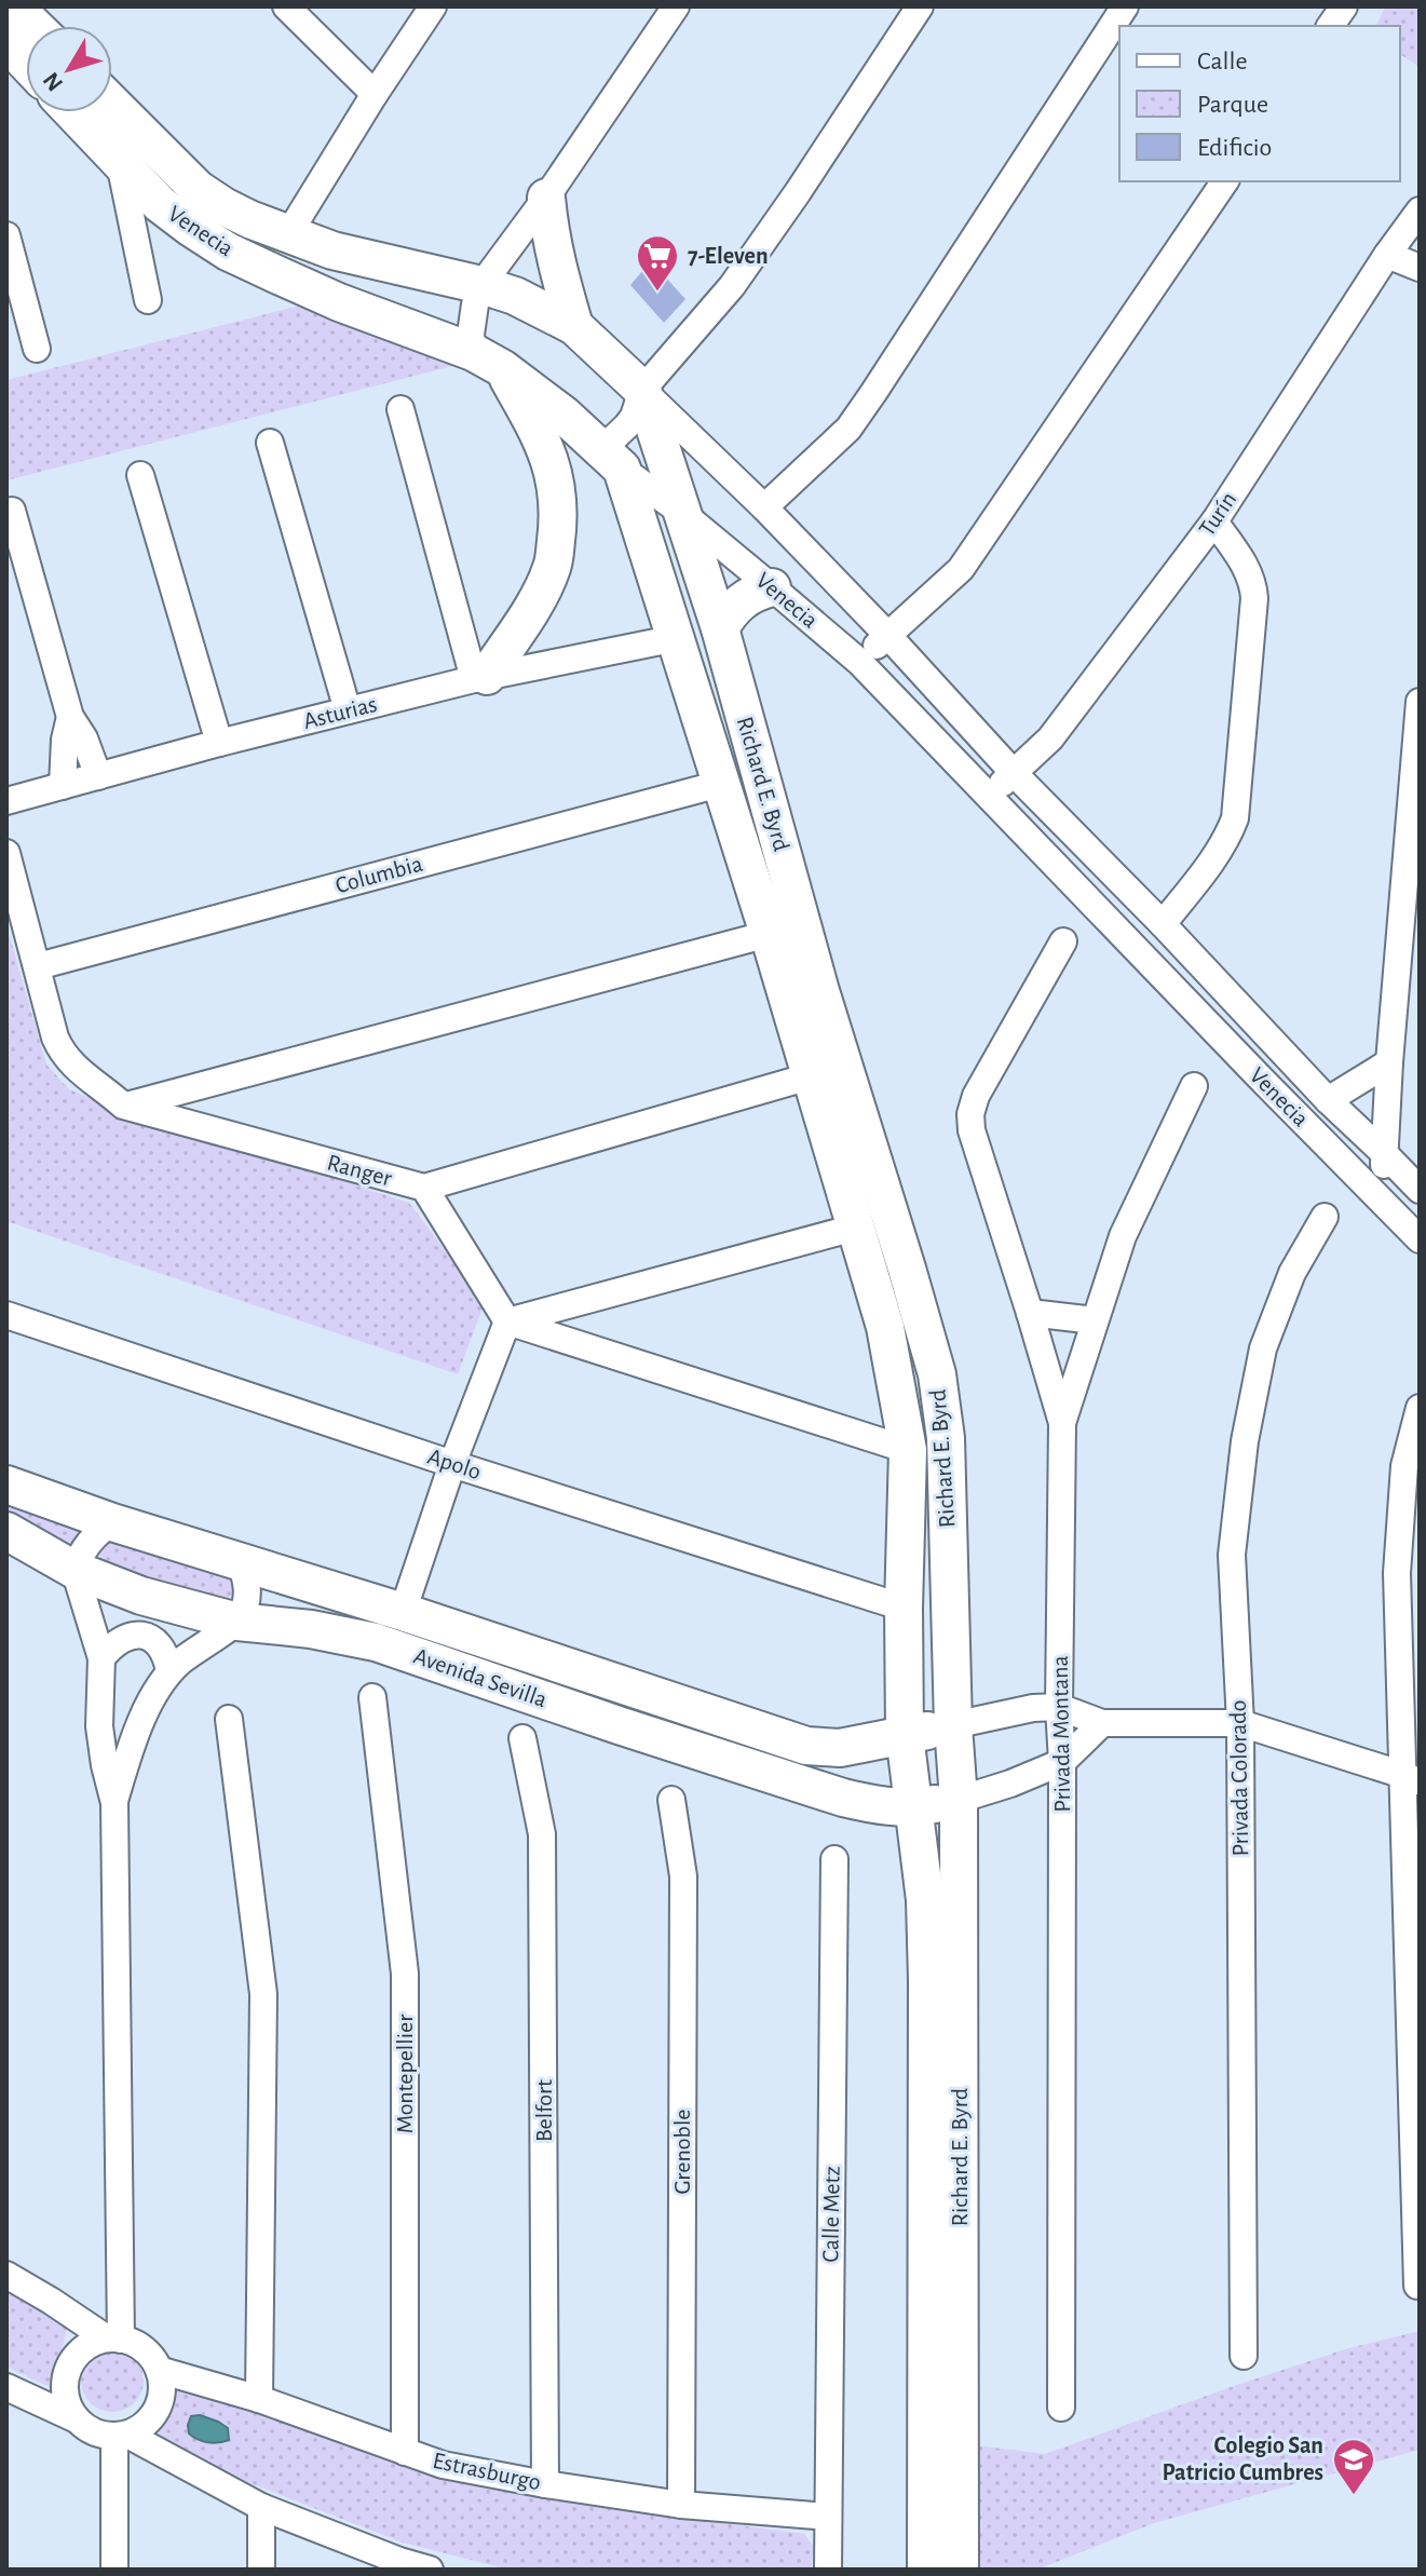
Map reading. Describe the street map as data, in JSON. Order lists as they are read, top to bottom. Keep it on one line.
{"streets":{"street":["Venecia","Turín","Asturias","Richard E. Byrd","Columbia","Ranger","Apolo","Avenida Sevilla","Privada Montana","Privada Colorado","Montepellier","Belfort","Grenoble","Calle Metz","Estrasburgo"]},"crossings":[["Venecia","Turín"],["Venecia","Richard E. Byrd"],["Asturias","Richard E. Byrd"],["Richard E. Byrd","Columbia"],["Richard E. Byrd","Apolo"],["Richard E. Byrd","Avenida Sevilla"],["Columbia","Ranger"],["Montepellier","Estrasburgo"],["Belfort","Estrasburgo"],["Grenoble","Estrasburgo"],["Calle Metz","Estrasburgo"]],"places":{"supermarket":["7-Eleven"],"school or university":["Colegio San Patricio Cumbres"]},"legend":["Calle","Parque","Edificio"],"north":"bottom left"}
